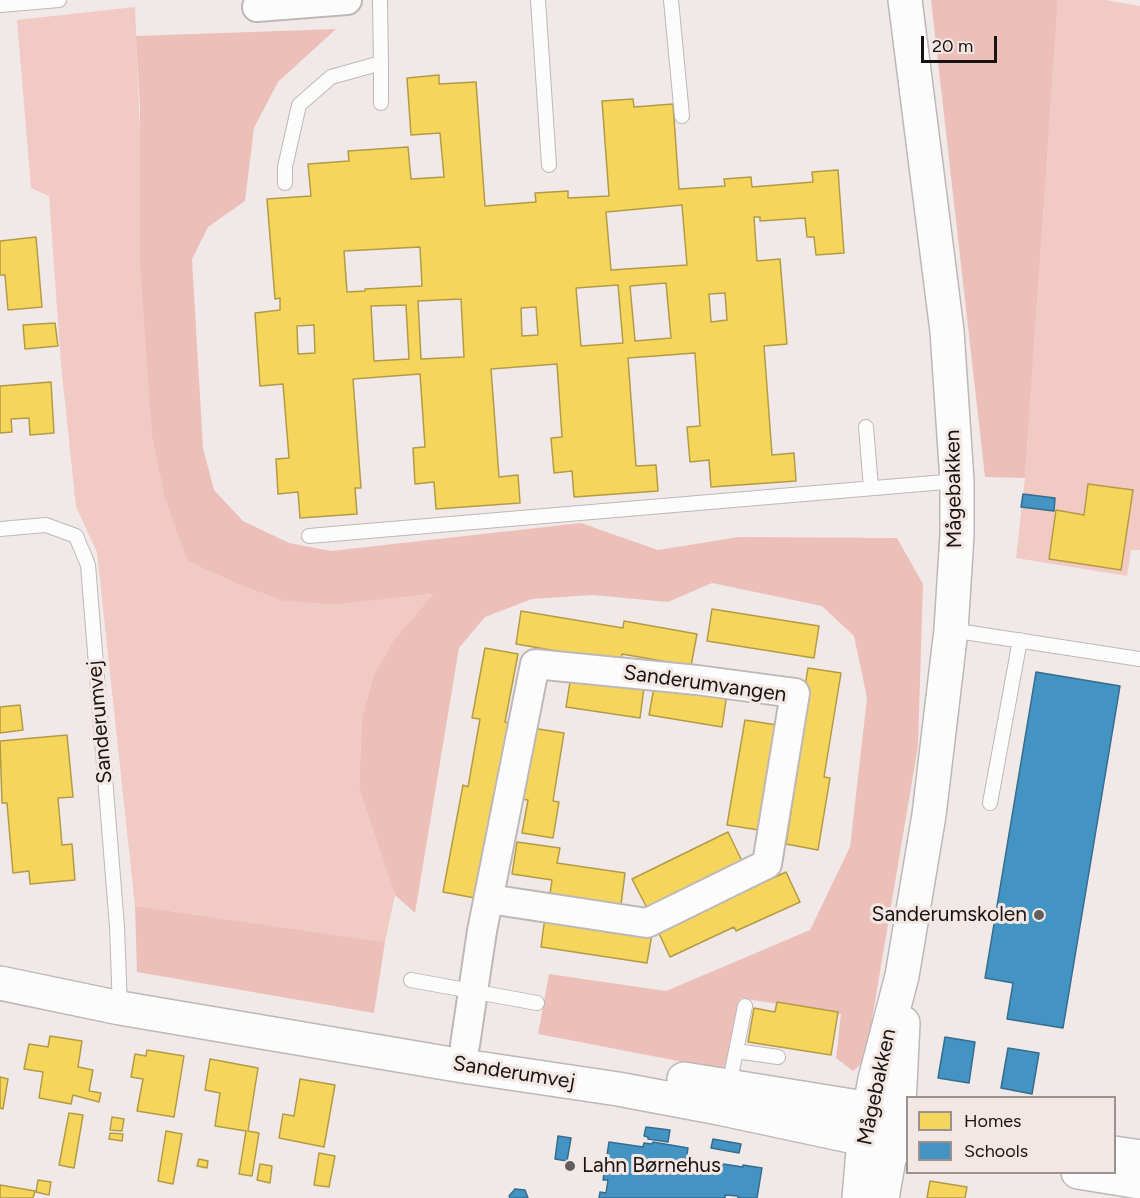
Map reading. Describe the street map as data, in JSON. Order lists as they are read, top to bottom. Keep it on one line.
{"streets":{"street":["Mågebakken","Sanderumvangen","Sanderumvej"]},"crossings":[["Mågebakken","Sanderumvej"],["Sanderumvangen","Sanderumvej"]],"places":["Sanderumskolen","Lahn Børnehus"],"legend":["Homes","Schools"],"scale_bar":"20 m"}
